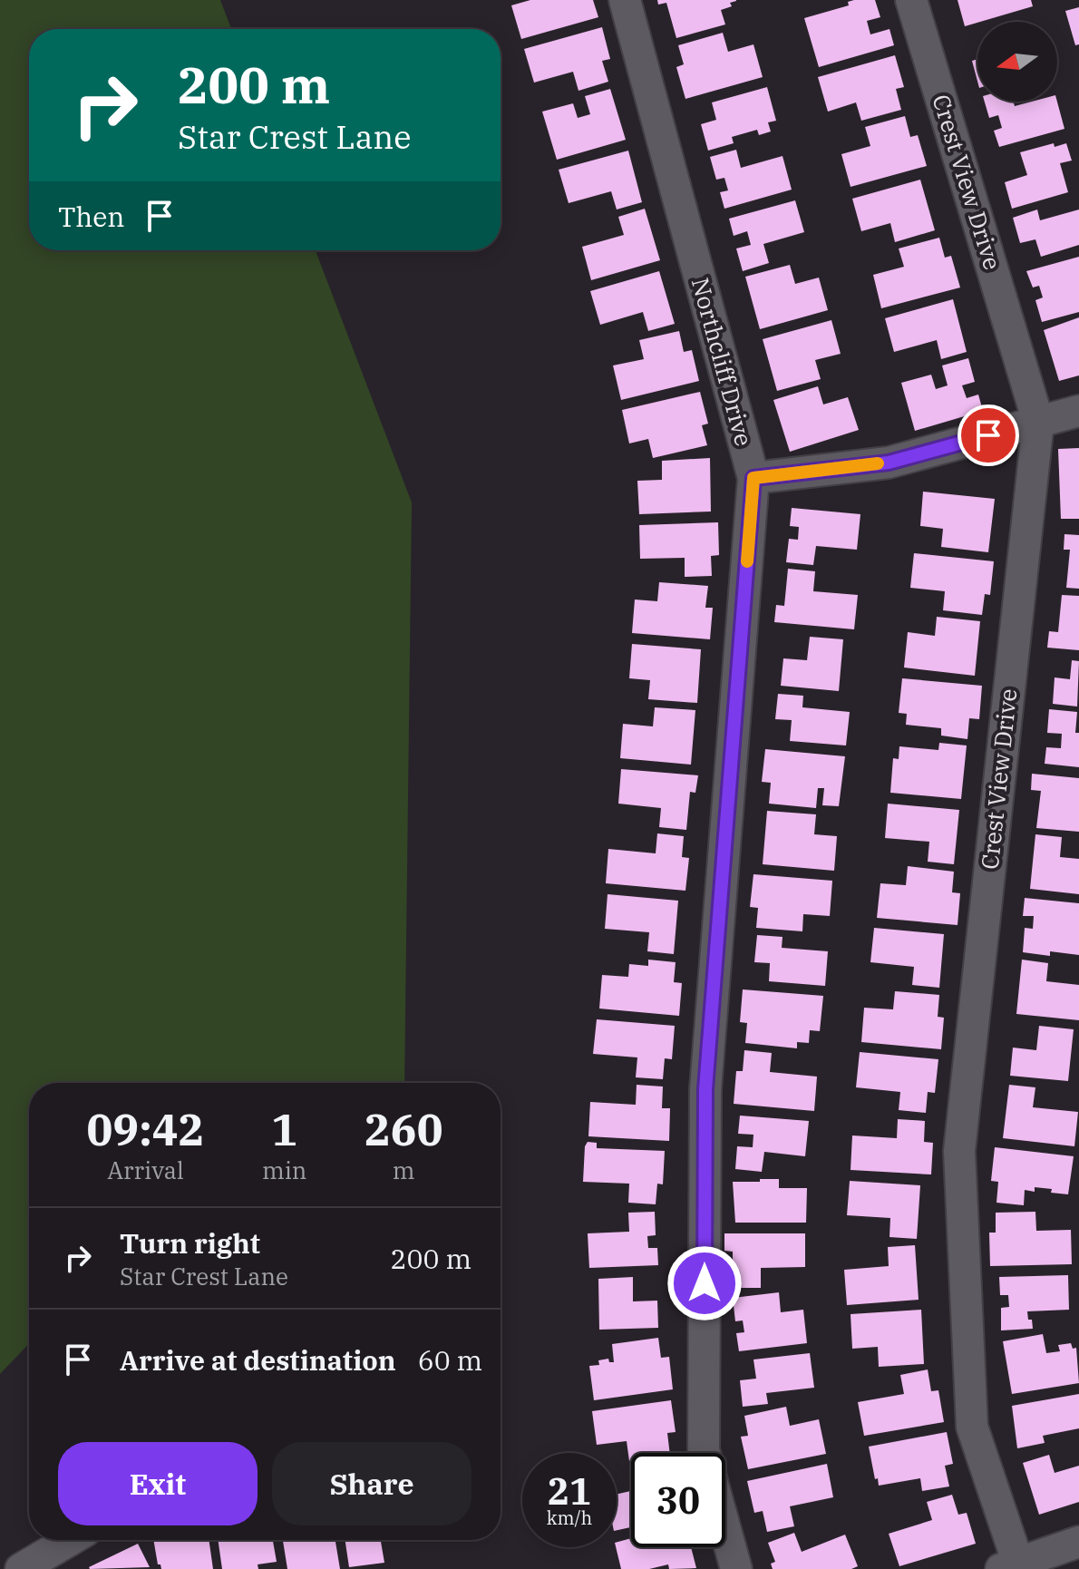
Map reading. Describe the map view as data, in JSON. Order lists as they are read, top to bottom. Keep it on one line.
{"streets":{"street":["Crest View Drive","Northcliff Drive"]},"north":"left","page":{"turn":["200 m","Star Crest Lane"],"then":"Then","eta":["09:42","Arrival","1","min","260","m"],"list":[{"name":"Turn right","note":"Star Crest Lane","value":"200 m"},{"name":"Arrive at destination","value":"60 m"}],"buttons":["Exit","Share"],"speed":"21 km/h","limit":"30"}}
